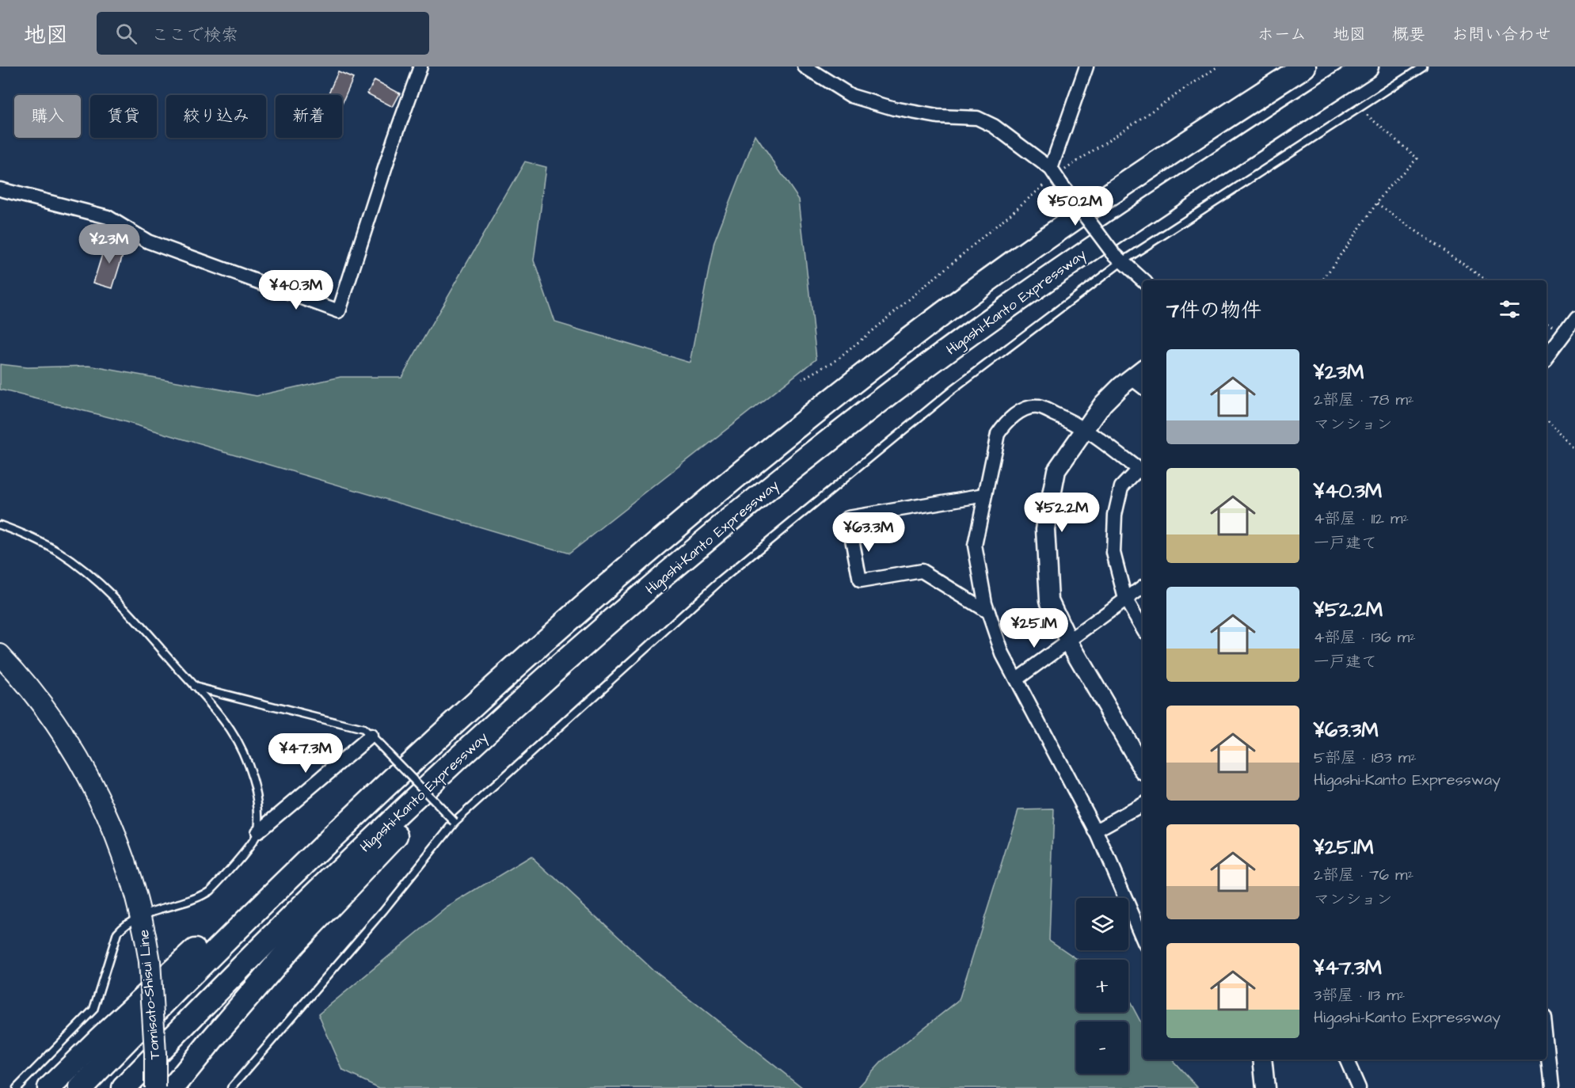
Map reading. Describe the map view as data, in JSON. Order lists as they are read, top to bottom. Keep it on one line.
{"streets":{"highway":["Higashi-Kanto Expressway"],"main road":["Tomisato-Shisui Line"]},"page":{"header":"地図","search":"ここで検索","nav":["ホーム","地図","概要","お問い合わせ"],"chip":["購入","賃貸","絞り込み","新着"],"price":["¥50.2M","¥23M","¥40.3M","¥52.2M","¥63.3M","¥25.1M","¥47.3M"],"heading":"7件の物件","list":[{"name":"¥23M","note":"2部屋 · 78 m² · マンション"},{"name":"¥40.3M","note":"4部屋 · 112 m² · 一戸建て"},{"name":"¥52.2M","note":"4部屋 · 136 m² · 一戸建て"},{"name":"¥63.3M","note":"5部屋 · 183 m² · Higashi-Kanto Expressway"},{"name":"¥25.1M","note":"2部屋 · 76 m² · マンション"},{"name":"¥47.3M","note":"3部屋 · 113 m² · Higashi-Kanto Expressway"}],"map_buttons":["+","−"]}}
